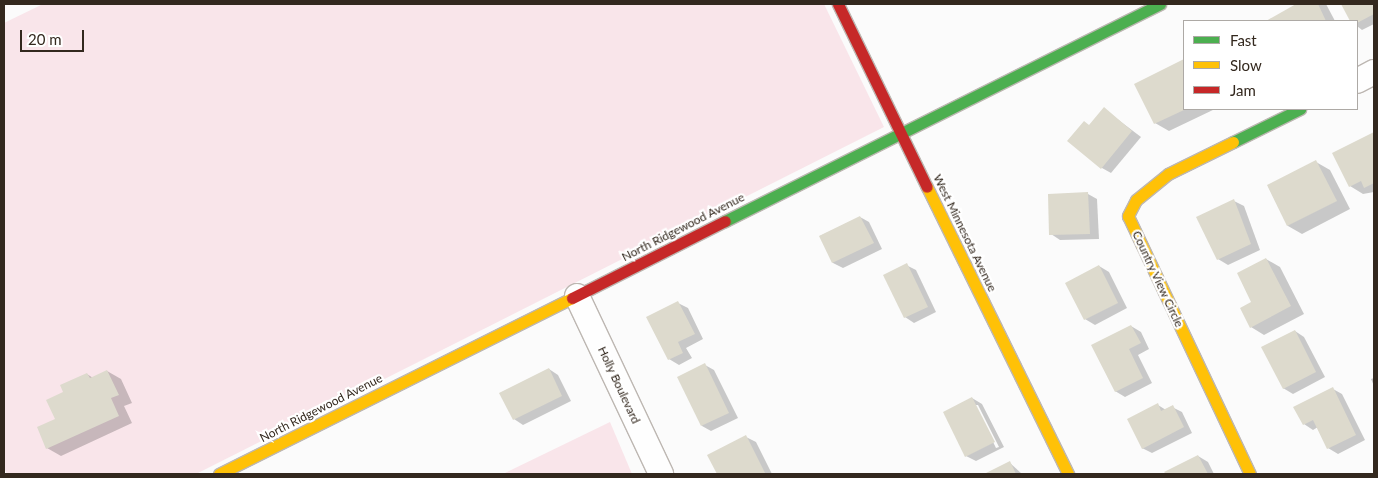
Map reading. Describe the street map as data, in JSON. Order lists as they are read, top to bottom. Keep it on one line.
{"streets":{"street":["North Ridgewood Avenue","West Minnesota Avenue","Country View Circle","Holly Boulevard"]},"crossings":[["North Ridgewood Avenue","West Minnesota Avenue"],["North Ridgewood Avenue","Holly Boulevard"]],"legend":["Fast","Slow","Jam"],"scale_bar":"20 m"}
